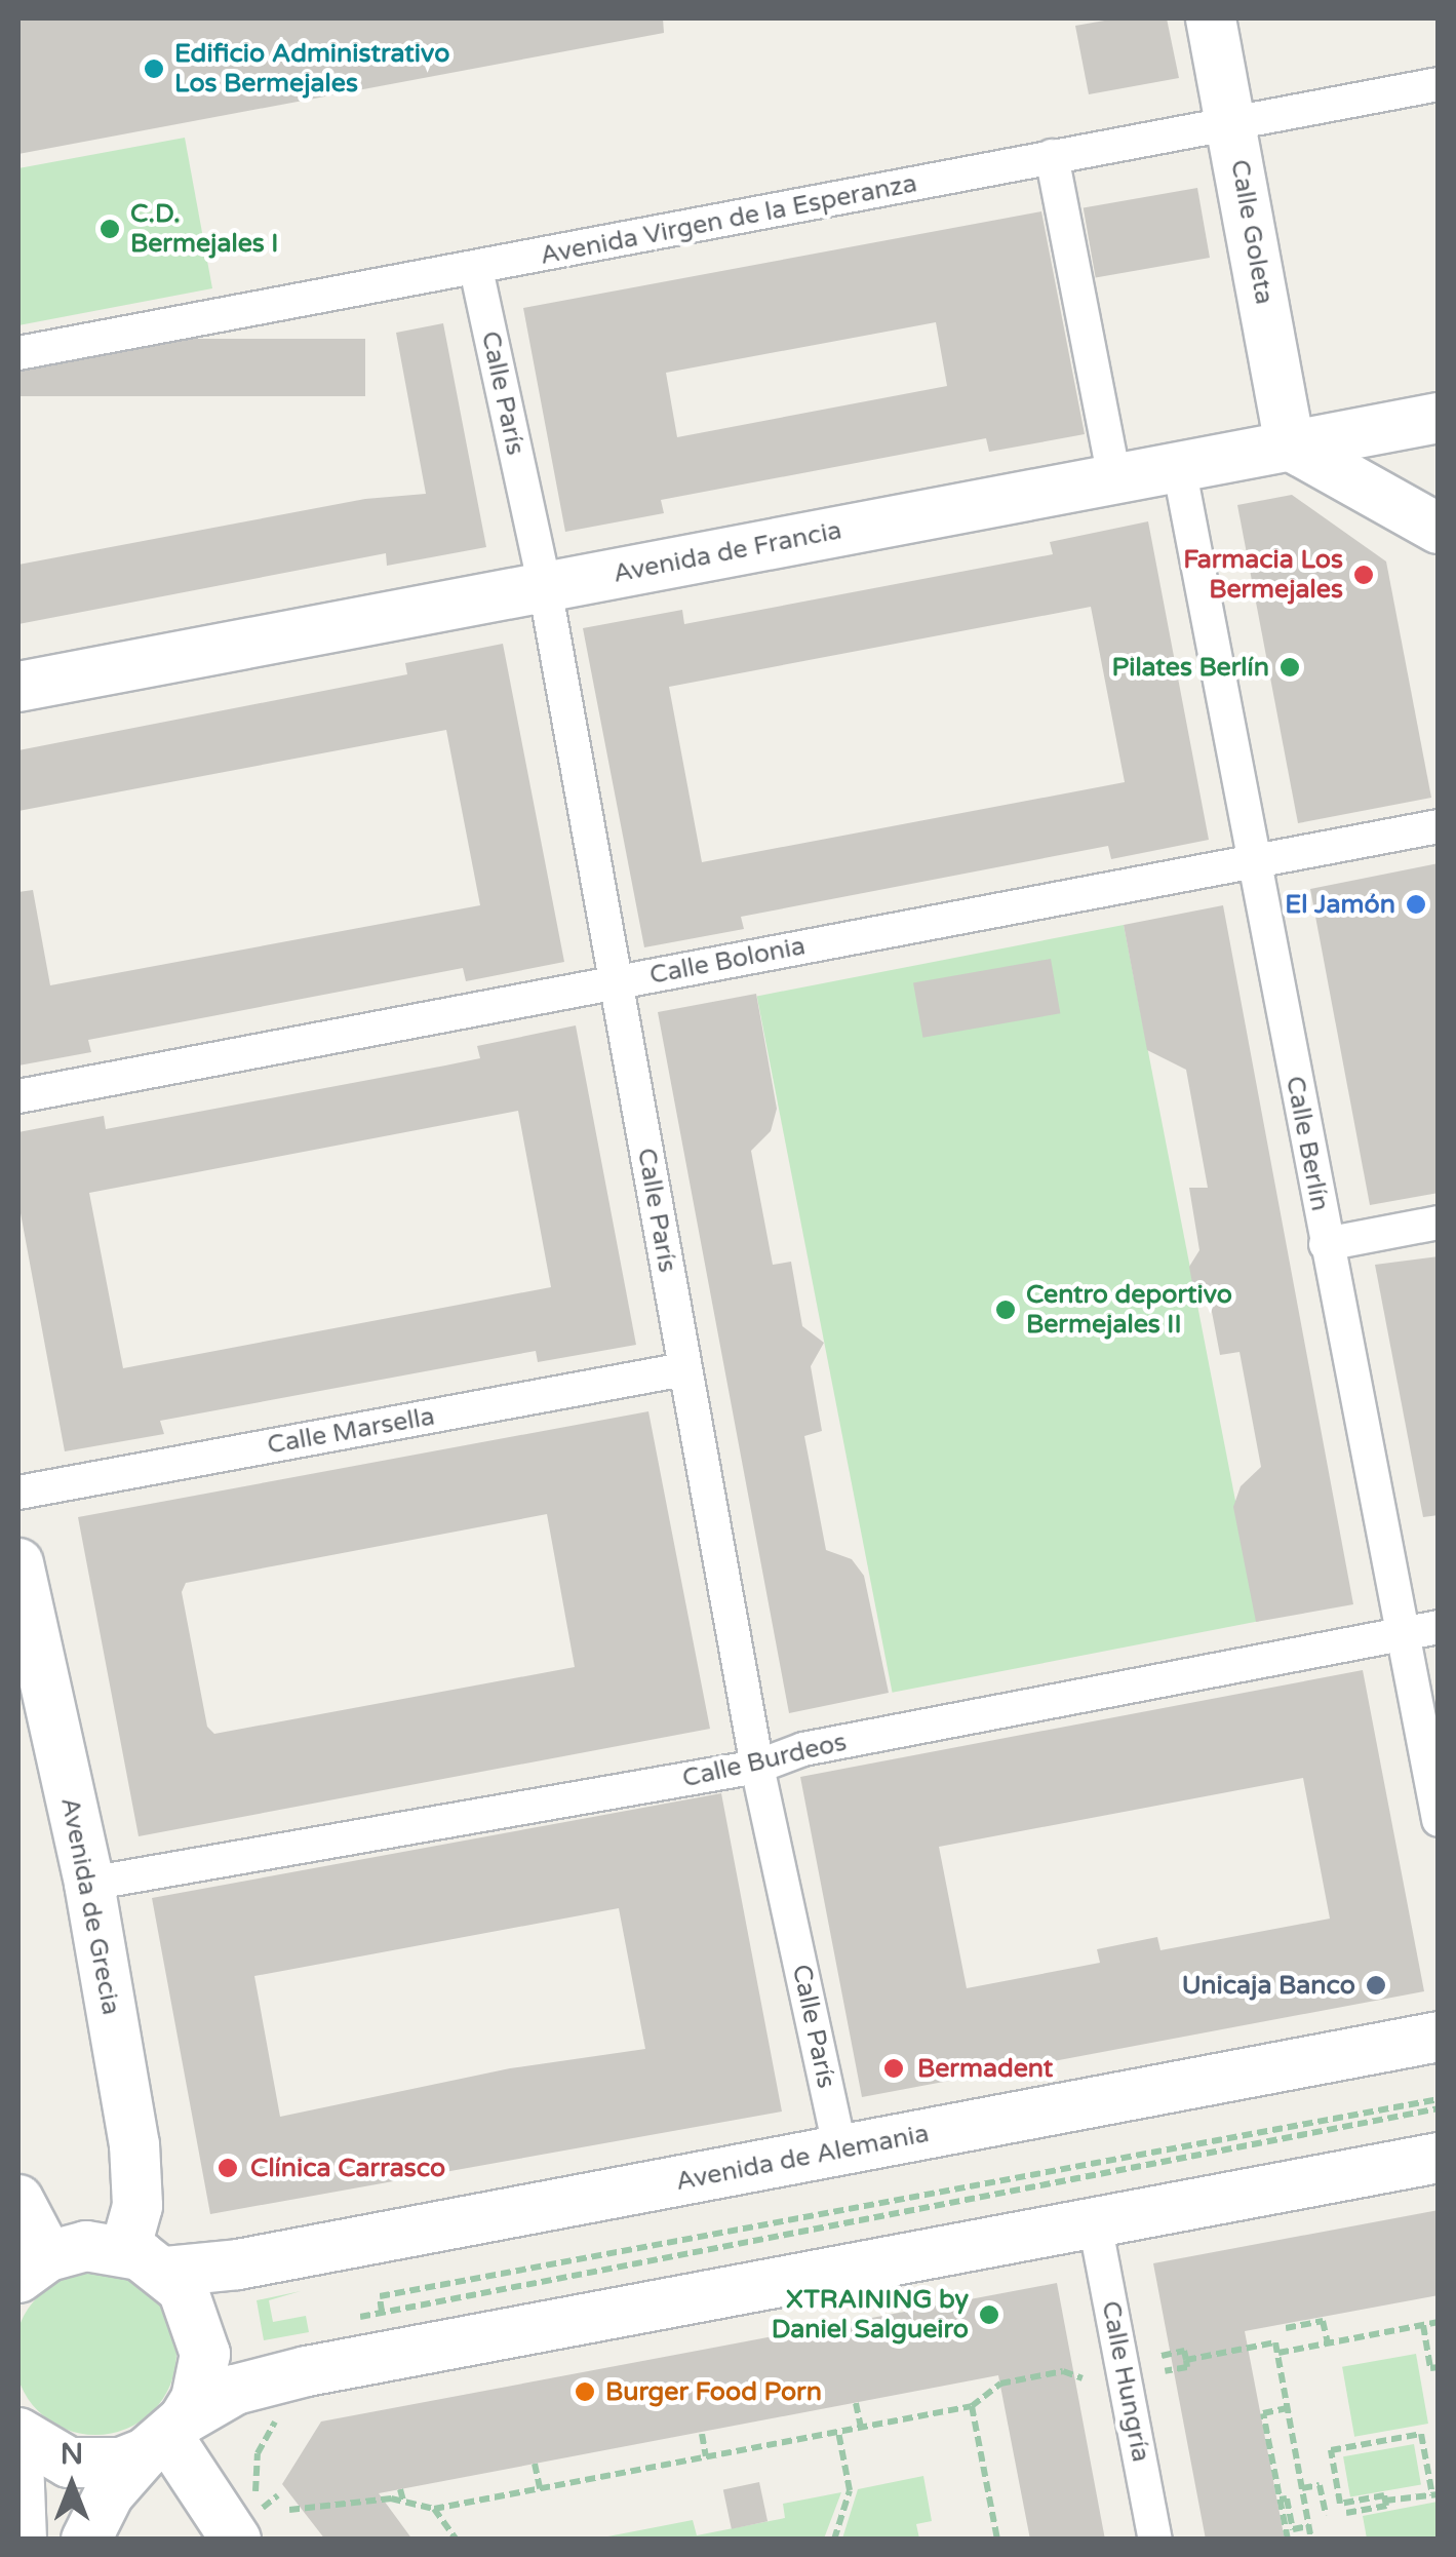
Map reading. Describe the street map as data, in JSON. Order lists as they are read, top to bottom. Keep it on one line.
{"streets":{"main road":["Calle Goleta","Avenida de Francia","Avenida de Grecia","Avenida de Alemania"],"street":["Avenida Virgen de la Esperanza","Calle París","Calle Bolonia","Calle Berlín","Calle Marsella","Calle Burdeos","Calle Hungría"]},"crossings":[["Avenida Virgen de la Esperanza","Calle Goleta"],["Avenida Virgen de la Esperanza","Calle París"],["Calle Goleta","Avenida de Francia"],["Calle París","Avenida de Francia"],["Calle París","Calle Bolonia"],["Calle París","Calle Marsella"],["Calle París","Calle Burdeos"],["Calle París","Avenida de Alemania"],["Avenida de Francia","Calle Berlín"],["Calle Bolonia","Calle Berlín"],["Calle Berlín","Calle Burdeos"],["Calle Burdeos","Avenida de Grecia"],["Avenida de Grecia","Avenida de Alemania"]],"places":["Edificio Administrativo Los Bermejales","C.D. Bermejales I","Farmacia Los Bermejales","Pilates Berlín","El Jamón","Centro deportivo Bermejales II","Unicaja Banco","Bermadent","Clínica Carrasco","XTRAINING by Daniel Salgueiro","Burger Food Porn"],"north":"top"}
